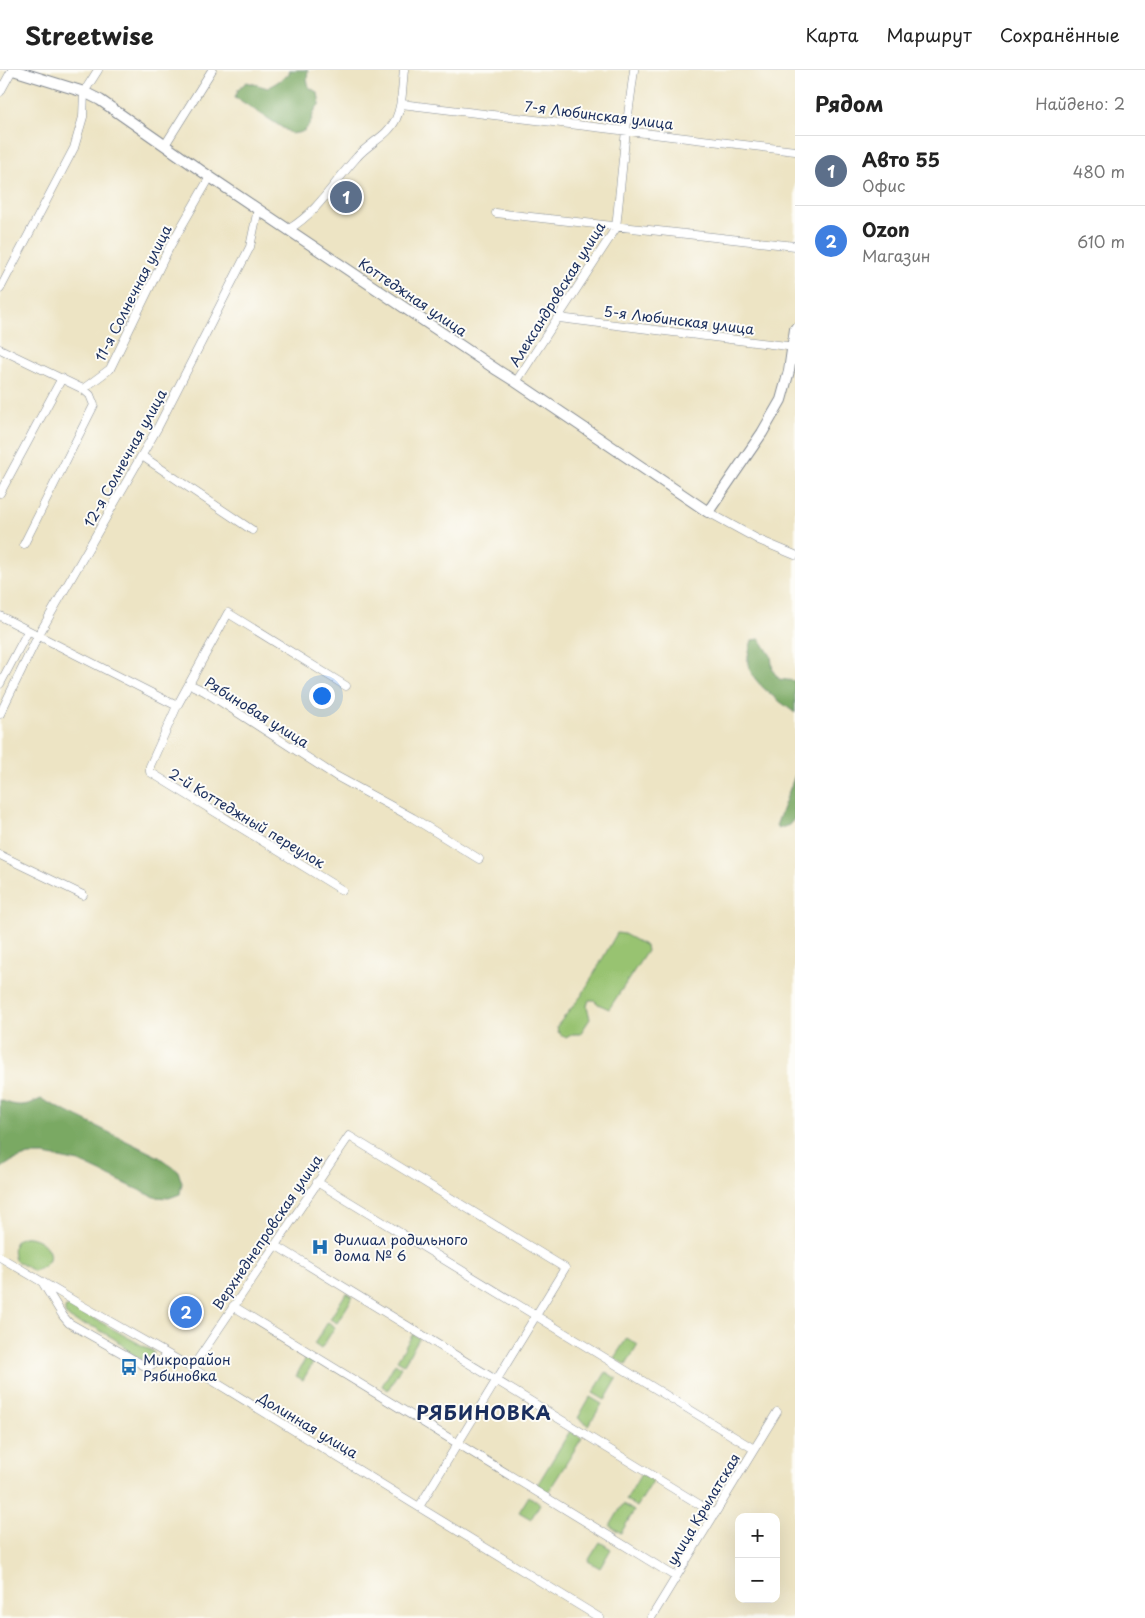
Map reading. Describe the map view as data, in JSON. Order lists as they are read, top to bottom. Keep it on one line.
{"streets":{"street":["7-я Любинская улица","11-я Солнечная улица","Александровская улица","Коттеджная улица","5-я Любинская улица","12-я Солнечная улица","Рябиновая улица","2-й Коттеджный переулок","Верхнеднепровская улица","Долинная улица","улица Крылатская"]},"crossings":[["7-я Любинская улица","Александровская улица"],["11-я Солнечная улица","Коттеджная улица"],["Александровская улица","Коттеджная улица"],["Александровская улица","5-я Любинская улица"],["Коттеджная улица","12-я Солнечная улица"],["Рябиновая улица","2-й Коттеджный переулок"],["Верхнеднепровская улица","Долинная улица"]],"districts":["РЯБИНОВКА"],"places":{"hospital":["Филиал родильного дома № 6"],"bus stop":["Микрорайон Рябиновка"]},"page":{"header":"Streetwise","nav":["Карта","Маршрут","Сохранённые"],"heading":["Рядом","Найдено: 2"],"list":[{"mark":"1","name":"Авто 55","note":"Офис","value":"480 m"},{"mark":"2","name":"Ozon","note":"Магазин","value":"610 m"}],"pins":["1","2"],"map_buttons":["+","−"]}}
